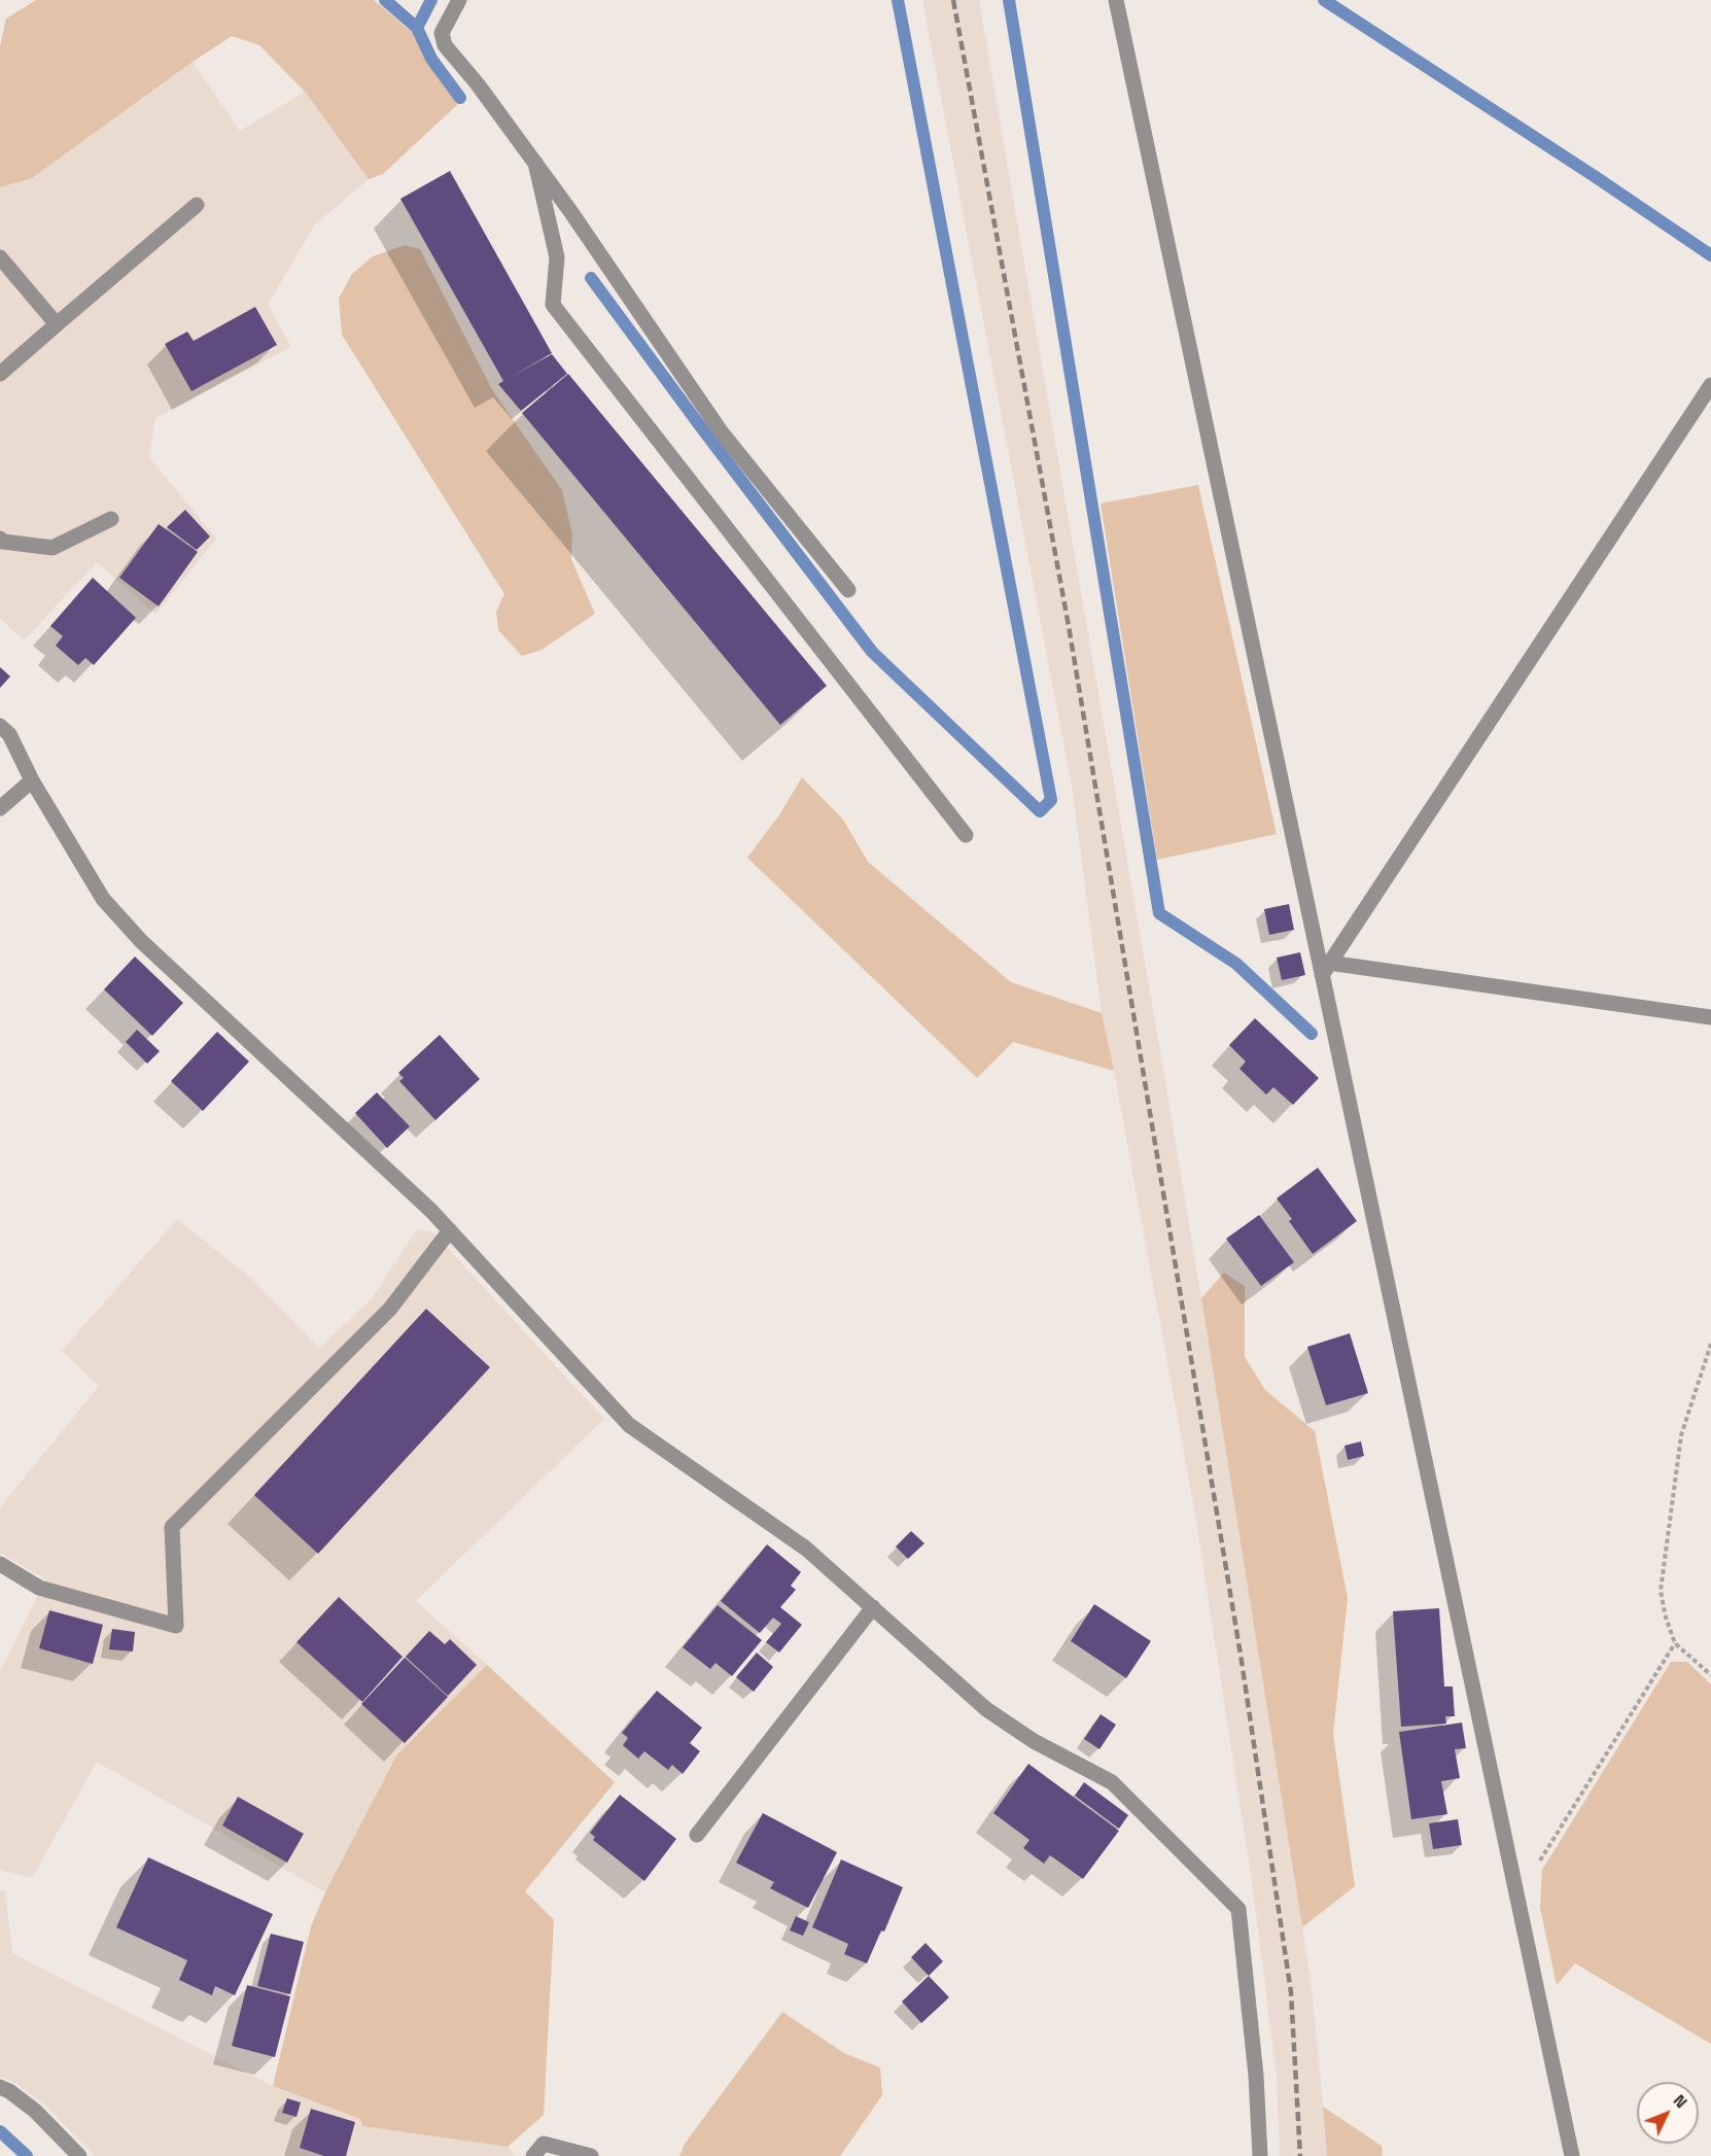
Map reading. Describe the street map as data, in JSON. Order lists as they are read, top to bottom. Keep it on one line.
{"north":"top right"}
